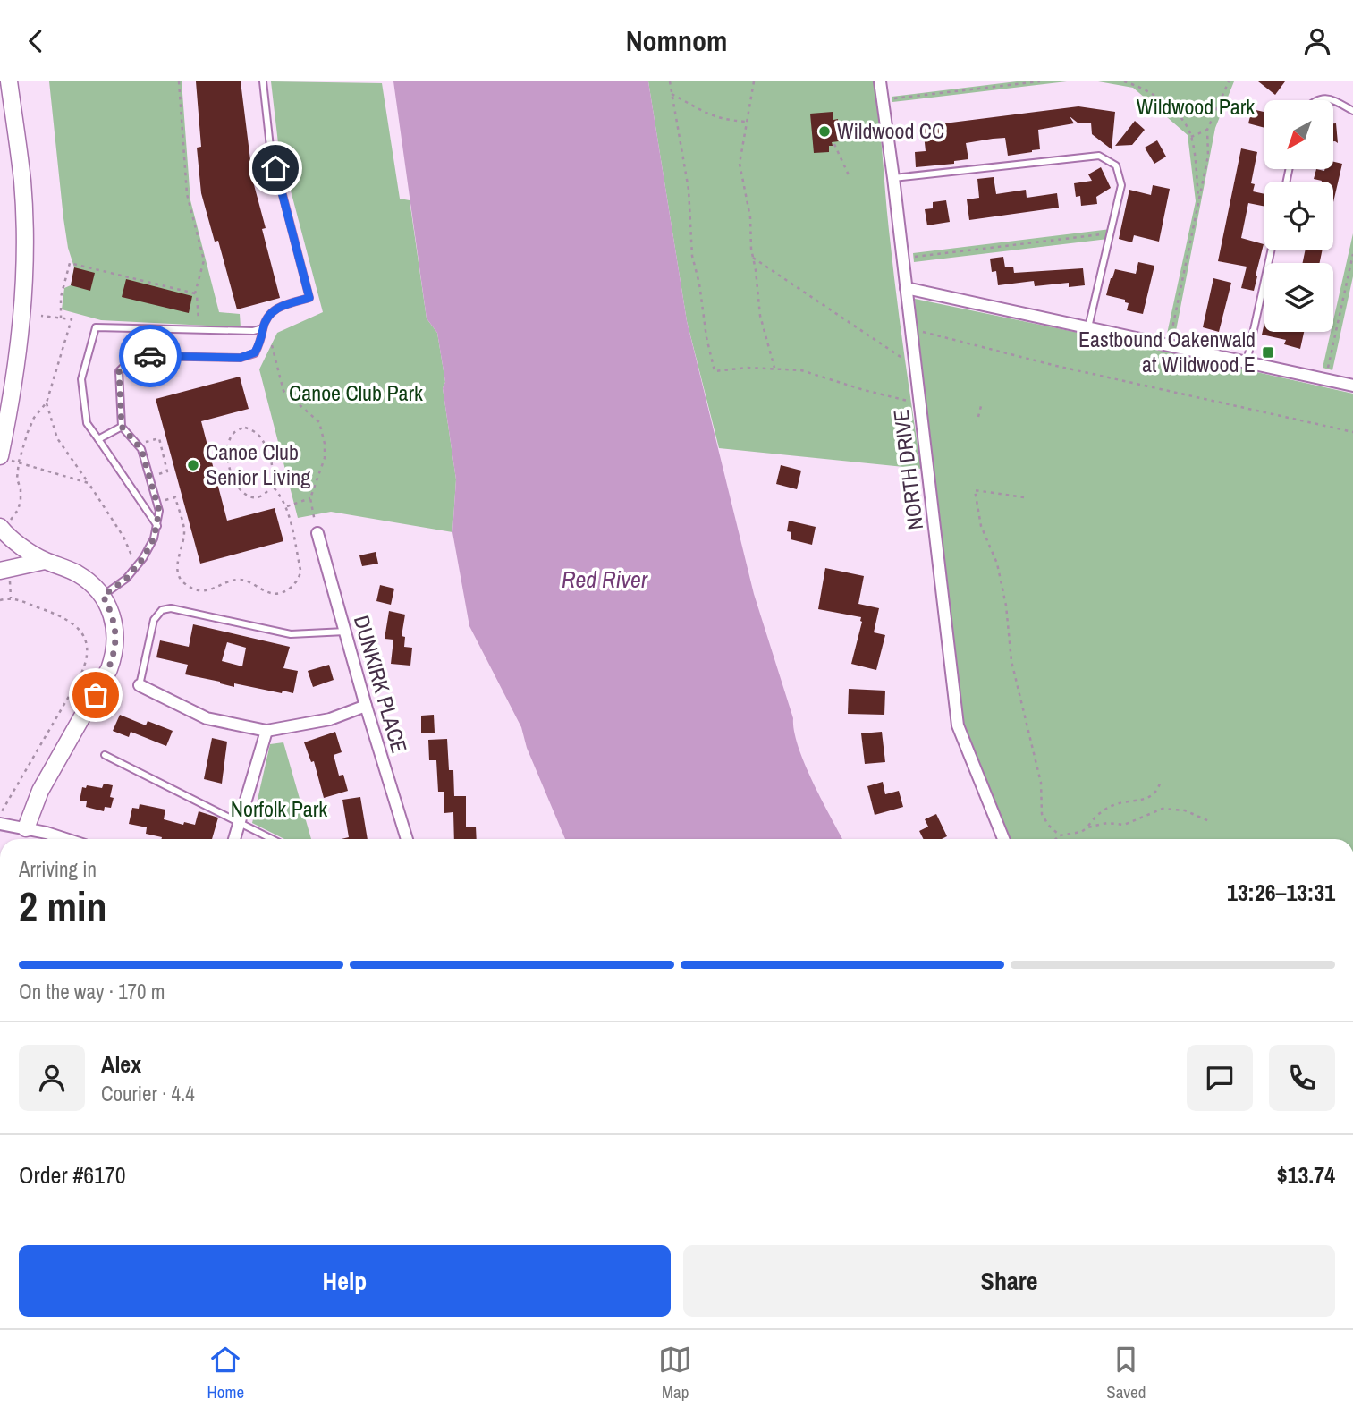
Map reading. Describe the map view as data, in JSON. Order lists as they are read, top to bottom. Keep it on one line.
{"streets":{"street":["NORTH DRIVE","DUNKIRK PLACE"]},"water":["Red River"],"parks":["Wildwood Park","Canoe Club Park","Norfolk Park"],"places":{"other":["Wildwood CC","Canoe Club Senior Living"],"transit":["Eastbound Oakenwald at Wildwood E"]},"north":"bottom left","page":{"header":"Nomnom","heading":["2 min","Arriving in","13:26–13:31"],"panel":["Alex","Courier · 4.4","Order #6170","$13.74"],"bar":"On the way · 170 m","buttons":["Help","Share"],"tabs":["Home","Map","Saved"]}}
